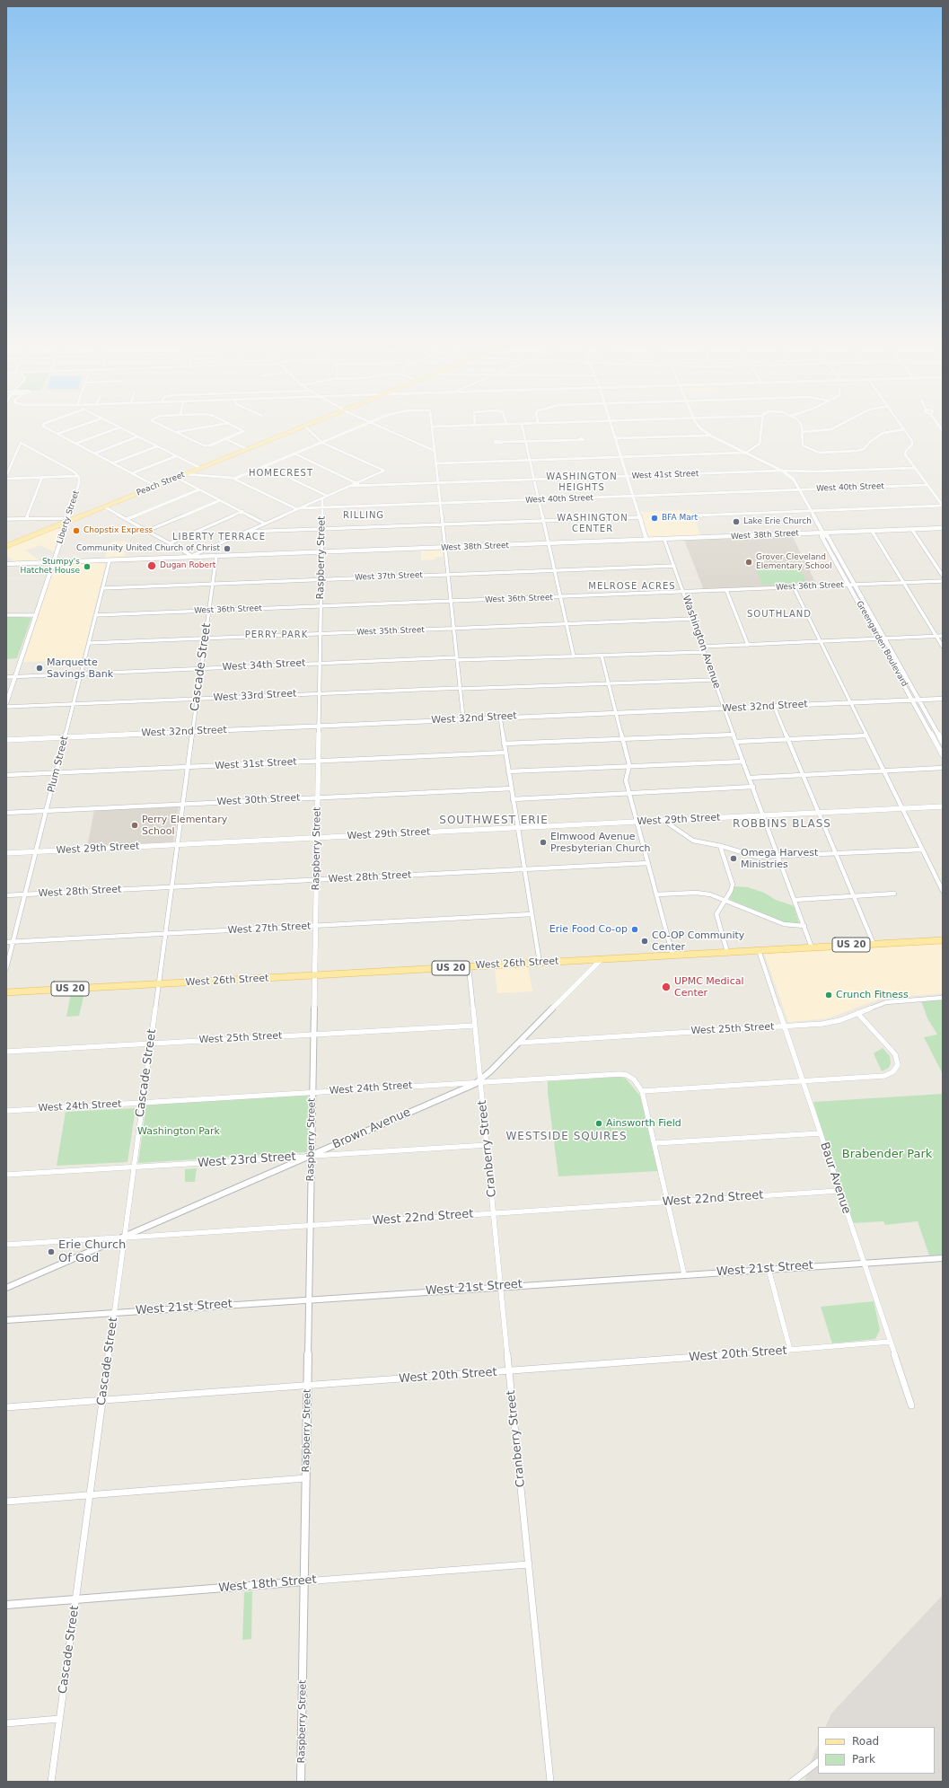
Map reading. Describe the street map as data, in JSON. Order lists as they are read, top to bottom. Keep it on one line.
{"streets":{"main road":["Peach Street","West 38th Street","US 20","West 26th Street"],"street":["West 41st Street","West 40th Street","Liberty Street","Raspberry Street","West 37th Street","West 36th Street","West 35th Street","Washington Avenue","Greengarden Boulevard","West 34th Street","Cascade Street","West 33rd Street","West 32nd Street","Plum Street","West 31st Street","West 30th Street","West 29th Street","West 28th Street","West 27th Street","West 25th Street","West 24th Street","Brown Avenue","Cranberry Street","West 23rd Street","Baur Avenue","West 22nd Street","West 21st Street","West 20th Street","West 18th Street"]},"crossings":[["West 41st Street","Greengarden Boulevard"],["Peach Street","Liberty Street"],["West 40th Street","Raspberry Street"],["West 40th Street","Greengarden Boulevard"],["Liberty Street","West 38th Street"],["Liberty Street","West 34th Street"],["West 38th Street","Raspberry Street"],["West 38th Street","Washington Avenue"],["West 38th Street","Greengarden Boulevard"],["West 38th Street","Cascade Street"],["West 38th Street","Plum Street"],["Raspberry Street","West 37th Street"],["Raspberry Street","West 36th Street"],["Raspberry Street","West 35th Street"],["Raspberry Street","West 34th Street"],["Raspberry Street","West 33rd Street"],["Raspberry Street","West 32nd Street"],["Raspberry Street","West 31st Street"],["Raspberry Street","West 30th Street"],["Raspberry Street","West 29th Street"],["Raspberry Street","West 28th Street"],["Raspberry Street","West 27th Street"],["Raspberry Street","West 26th Street"],["Raspberry Street","West 25th Street"],["Raspberry Street","West 24th Street"],["Raspberry Street","Brown Avenue"],["Raspberry Street","West 23rd Street"],["Raspberry Street","West 22nd Street"],["Raspberry Street","West 21st Street"],["Raspberry Street","West 20th Street"],["Raspberry Street","West 18th Street"],["West 37th Street","Washington Avenue"],["West 37th Street","Cascade Street"],["West 37th Street","Plum Street"],["West 36th Street","Washington Avenue"],["West 36th Street","Greengarden Boulevard"],["West 36th Street","Cascade Street"],["West 36th Street","Plum Street"],["West 35th Street","Washington Avenue"],["West 35th Street","Cascade Street"],["West 35th Street","Plum Street"],["Washington Avenue","West 34th Street"],["Washington Avenue","West 33rd Street"],["Washington Avenue","West 32nd Street"],["Washington Avenue","West 29th Street"],["Washington Avenue","West 26th Street"],["Greengarden Boulevard","West 32nd Street"],["West 34th Street","Cascade Street"],["West 34th Street","Plum Street"],["Cascade Street","West 33rd Street"],["Cascade Street","West 32nd Street"],["Cascade Street","West 31st Street"],["Cascade Street","West 30th Street"],["Cascade Street","West 29th Street"],["Cascade Street","West 28th Street"],["Cascade Street","West 27th Street"],["Cascade Street","West 26th Street"],["Cascade Street","West 25th Street"],["Cascade Street","West 24th Street"],["Cascade Street","Brown Avenue"],["Cascade Street","West 23rd Street"],["Cascade Street","West 22nd Street"],["Cascade Street","West 21st Street"],["Cascade Street","West 20th Street"],["Cascade Street","West 18th Street"],["West 33rd Street","Plum Street"],["West 32nd Street","Plum Street"],["Plum Street","West 31st Street"],["Plum Street","West 30th Street"],["Plum Street","West 29th Street"],["Plum Street","West 28th Street"],["Plum Street","West 27th Street"],["West 26th Street","Brown Avenue"],["West 26th Street","Cranberry Street"],["West 26th Street","Baur Avenue"],["West 25th Street","Brown Avenue"],["West 25th Street","Cranberry Street"],["West 25th Street","Baur Avenue"],["West 24th Street","Brown Avenue"],["West 24th Street","Cranberry Street"],["Brown Avenue","Cranberry Street"],["Brown Avenue","West 23rd Street"],["Brown Avenue","West 22nd Street"],["Cranberry Street","West 23rd Street"],["Cranberry Street","West 22nd Street"],["Cranberry Street","West 21st Street"],["Cranberry Street","West 20th Street"],["Cranberry Street","West 18th Street"],["Baur Avenue","West 22nd Street"],["Baur Avenue","West 21st Street"],["Baur Avenue","West 20th Street"]],"districts":["HOMECREST","WASHINGTON HEIGHTS","RILLING","WASHINGTON CENTER","LIBERTY TERRACE","MELROSE ACRES","SOUTHLAND","PERRY PARK","SOUTHWEST ERIE","ROBBINS BLASS","WESTSIDE SQUIRES"],"parks":["Washington Park","Brabender Park"],"places":["BFA Mart","Lake Erie Church","Chopstix Express","Community United Church of Christ","Grover Cleveland Elementary School","Dugan Robert","Stumpy's Hatchet House","Marquette Savings Bank","Perry Elementary School","Elmwood Avenue Presbyterian Church","Omega Harvest Ministries","Erie Food Co-op","CO-OP Community Center","UPMC Medical Center","Crunch Fitness","Ainsworth Field","Erie Church Of God"],"legend":["Road","Park"]}
